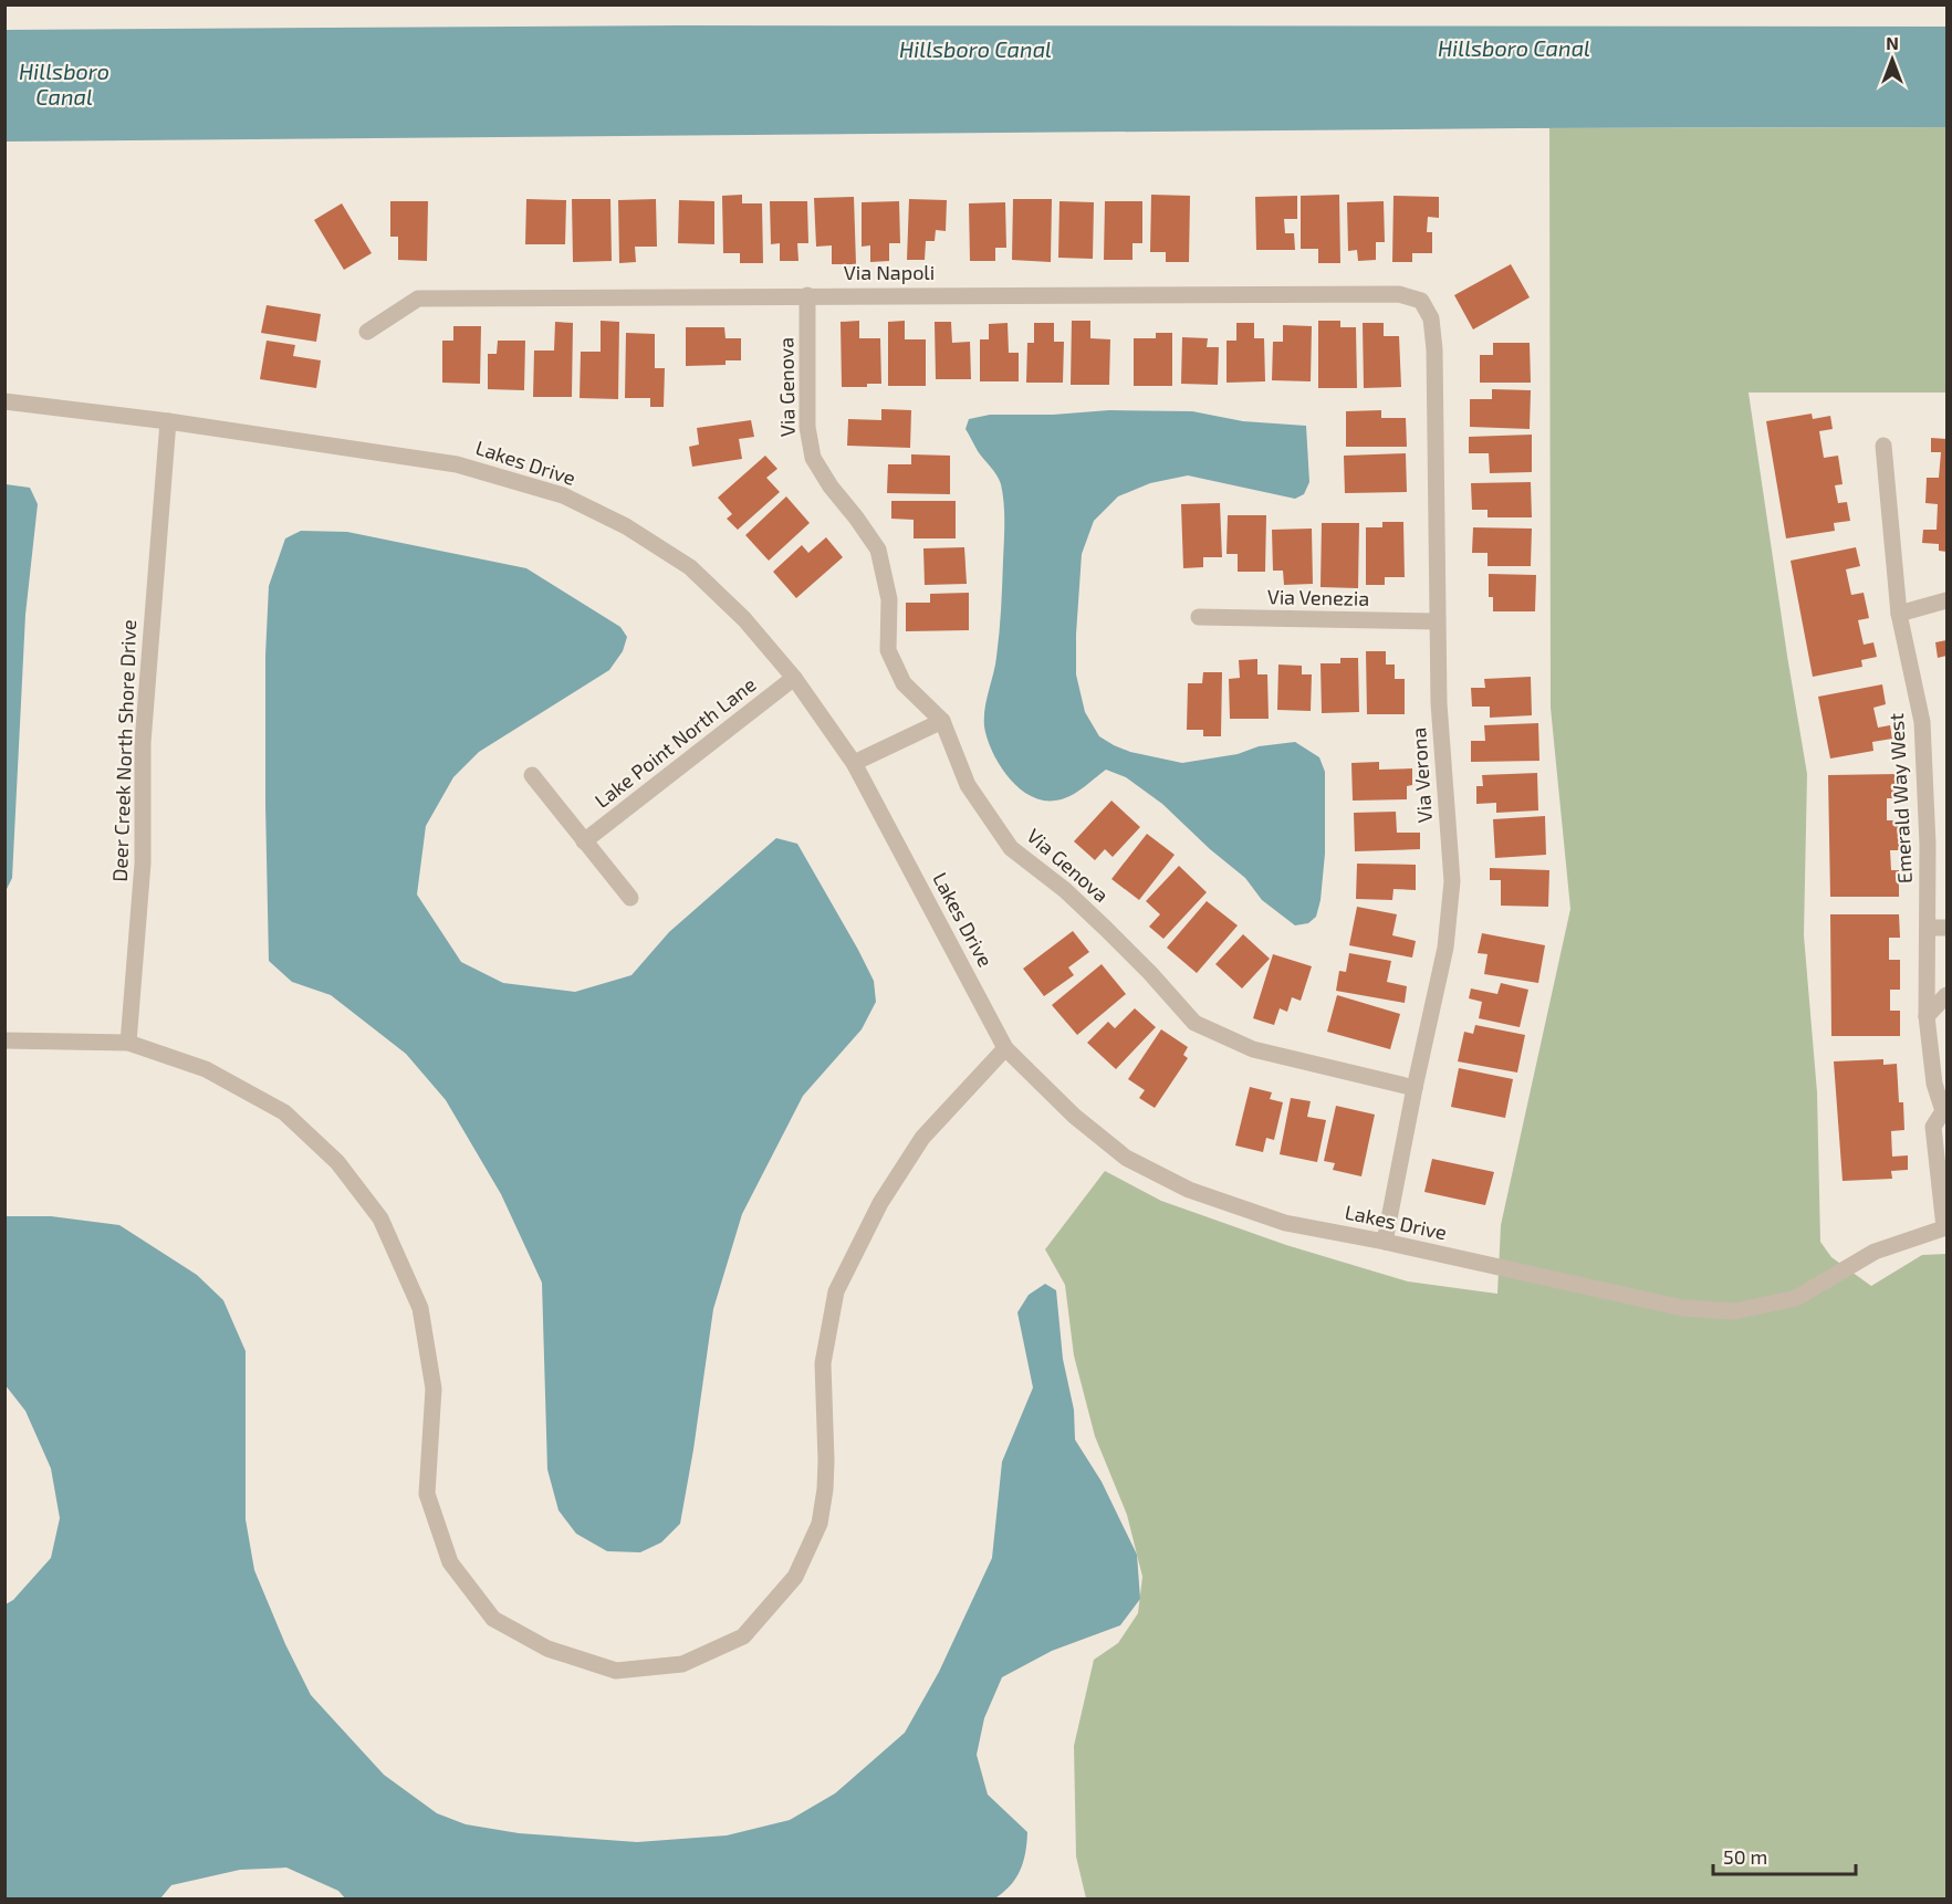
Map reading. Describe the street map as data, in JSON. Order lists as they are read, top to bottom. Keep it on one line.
{"streets":{"street":["Via Napoli","Via Genova","Lakes Drive","Via Venezia","Lake Point North Lane","Deer Creek North Shore Drive","Via Verona","Emerald Way West"]},"crossings":[["Via Napoli","Via Genova"],["Via Napoli","Via Verona"],["Via Genova","Via Verona"],["Lakes Drive","Lake Point North Lane"],["Lakes Drive","Deer Creek North Shore Drive"],["Lakes Drive","Via Verona"],["Lakes Drive","Emerald Way West"],["Via Venezia","Via Verona"]],"water":["Hillsboro Canal"],"scale_bar":"50 m","north":"top"}
